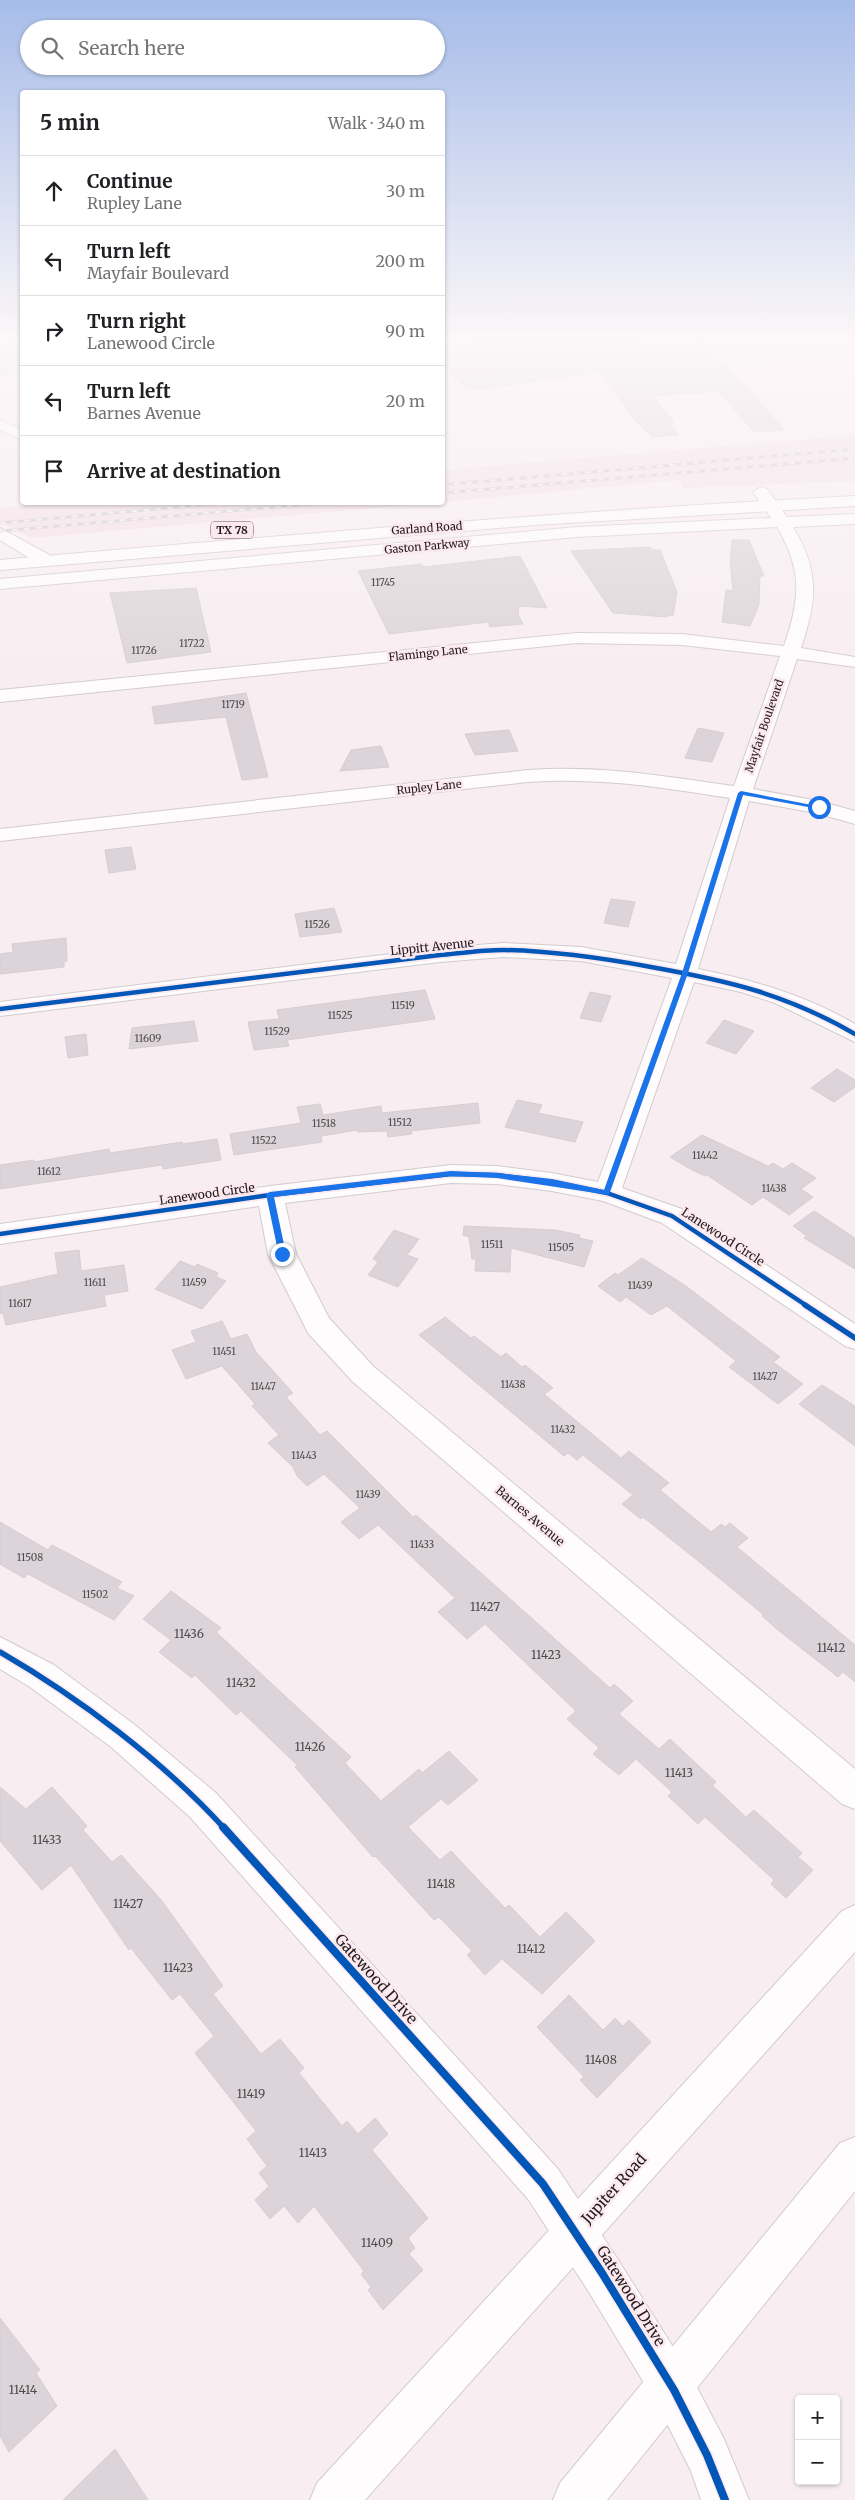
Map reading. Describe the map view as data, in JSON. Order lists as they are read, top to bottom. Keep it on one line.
{"streets":{"street":["Garland Road","TX 78","Gaston Parkway","Flamingo Lane","Mayfair Boulevard","Rupley Lane","Lippitt Avenue","Lanewood Circle","Barnes Avenue","Gatewood Drive","Jupiter Road"]},"crossings":[["Garland Road","Mayfair Boulevard"],["Gaston Parkway","Mayfair Boulevard"],["Flamingo Lane","Mayfair Boulevard"],["Mayfair Boulevard","Rupley Lane"],["Mayfair Boulevard","Lippitt Avenue"],["Mayfair Boulevard","Lanewood Circle"],["Lanewood Circle","Barnes Avenue"],["Gatewood Drive","Jupiter Road"]],"house_numbers":["11745","11722","11726","11719","11526","11519","11525","11529","11609","11512","11518","11522","11442","11612","11438","11511","11505","11611","11459","11439","11617","11451","11427","11438","11447","11432","11443","11439","11433","11508","11502","11427","11436","11412","11423","11432","11426","11413","11433","11418","11427","11412","11423","11408","11419","11413","11409","11414"],"page":{"search":"Search here","heading":["5 min","Walk · 340 m"],"list":[["Continue","Rupley Lane","30 m"],["Turn left","Mayfair Boulevard","200 m"],["Turn right","Lanewood Circle","90 m"],["Turn left","Barnes Avenue","20 m"],"Arrive at destination"],"map_buttons":["+","−"]}}
